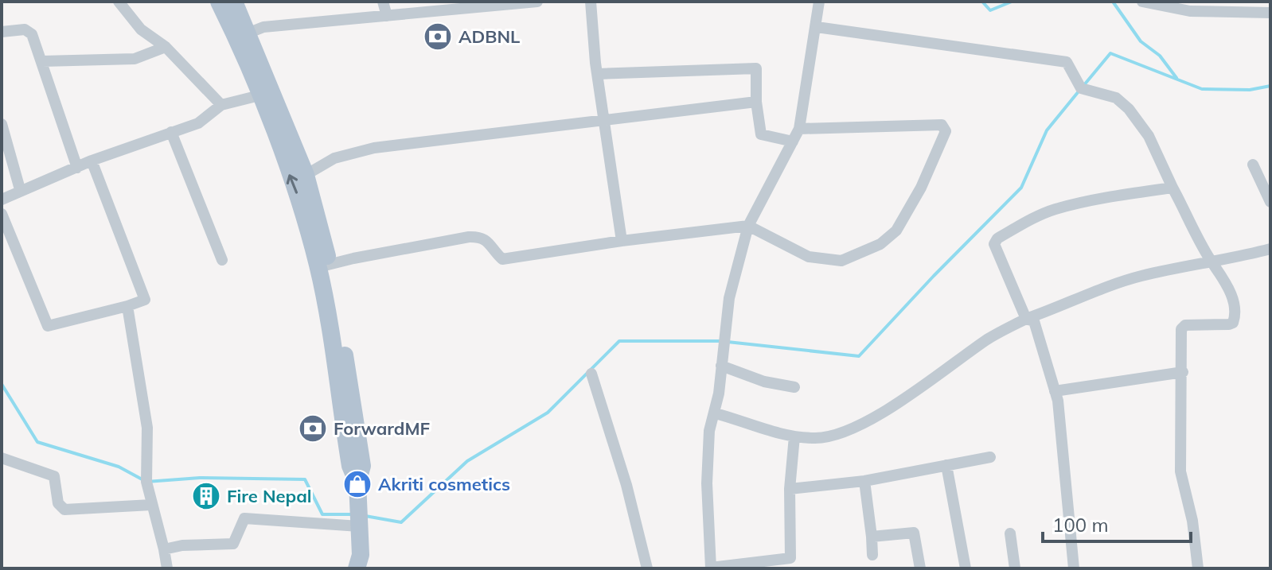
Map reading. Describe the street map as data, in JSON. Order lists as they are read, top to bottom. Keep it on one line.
{"places":{"bank":["ADBNL","ForwardMF"],"shop":["Akriti cosmetics"],"building":["Fire Nepal"]},"scale_bar":"100 m"}
